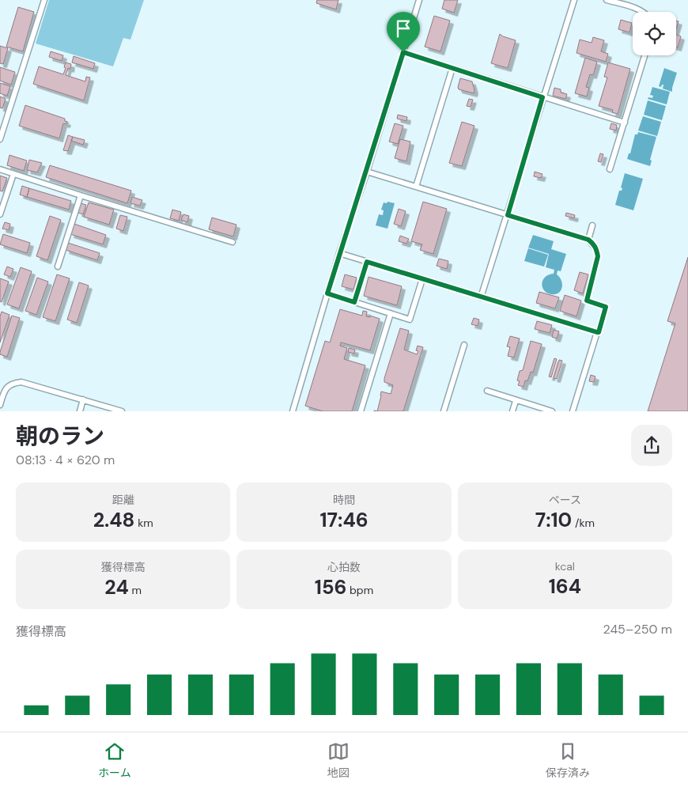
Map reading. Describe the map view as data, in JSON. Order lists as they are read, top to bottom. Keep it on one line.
{"page":{"heading":["朝のラン","08:13 · 4 × 620 m"],"stats":[["距離","2.48 km"],["時間","17:46"],["ペース","7:10 /km"],["獲得標高","24 m"],["心拍数","156 bpm"],["kcal","164"]],"chart":["獲得標高","245–250 m"],"tabs":["ホーム","地図","保存済み"]}}
